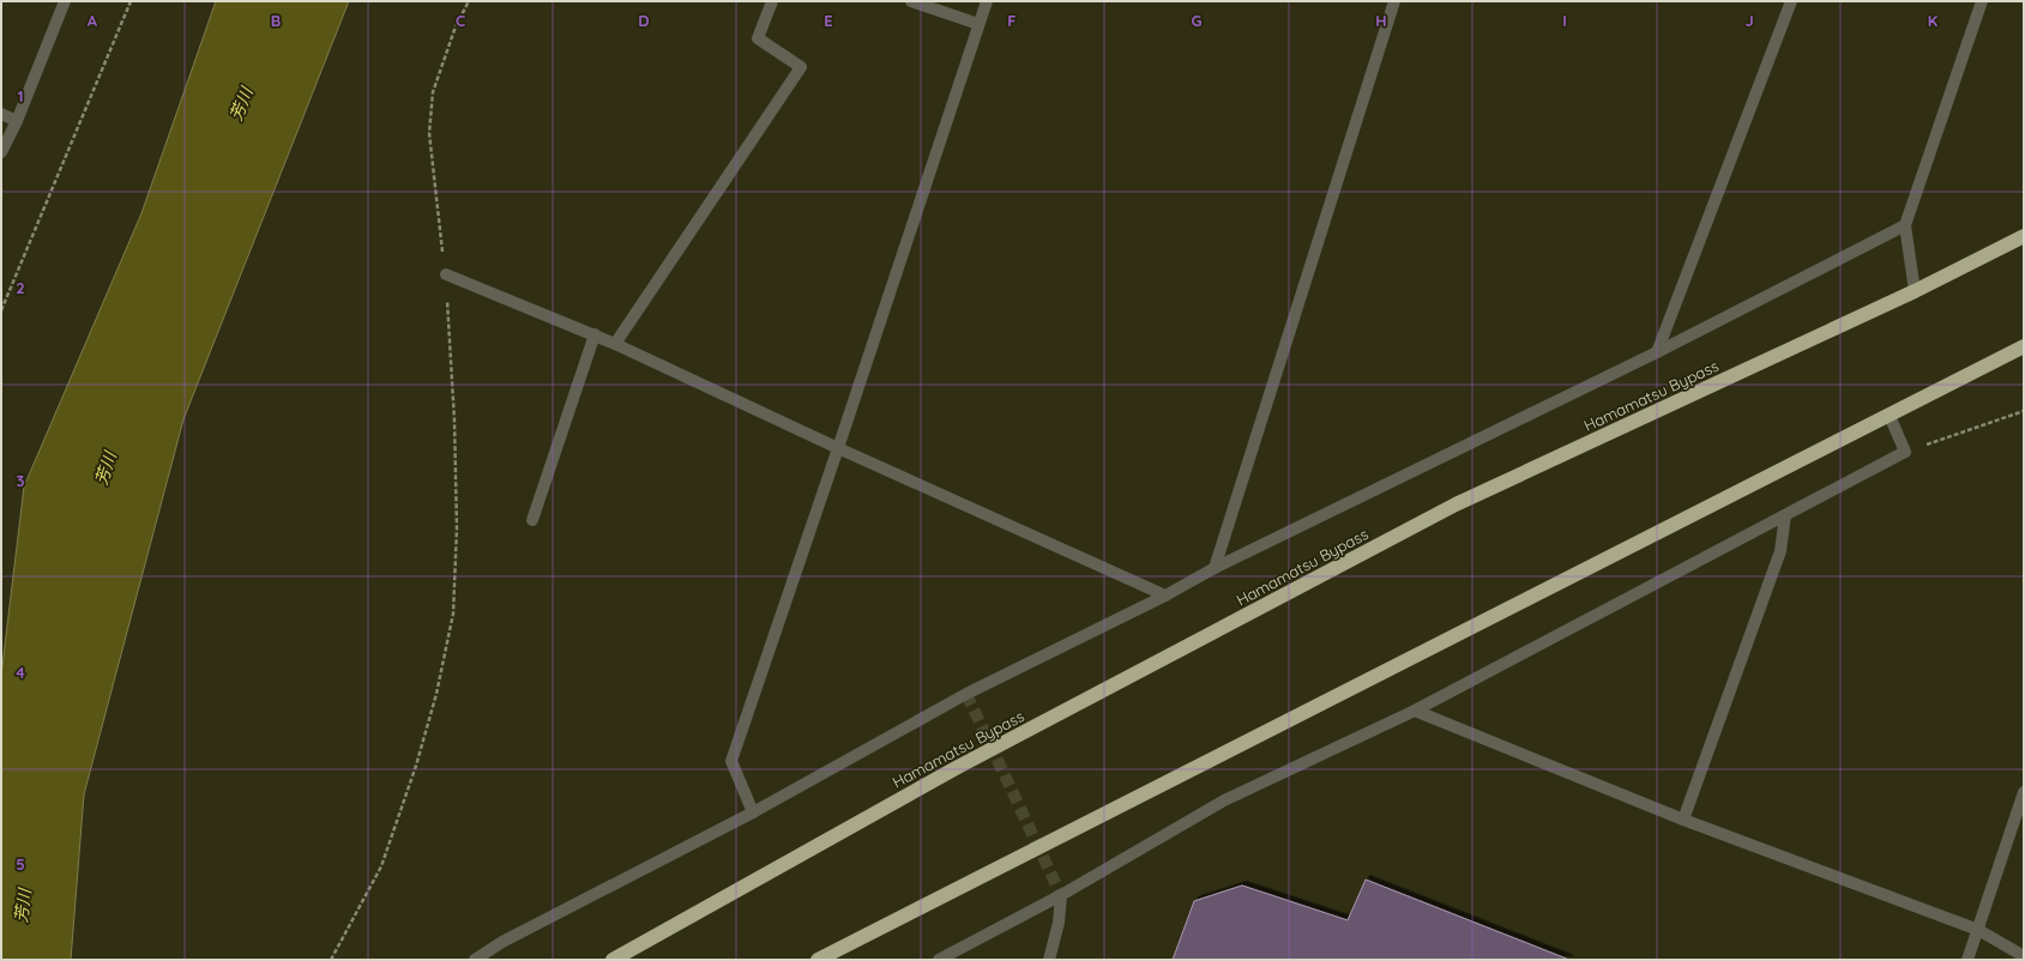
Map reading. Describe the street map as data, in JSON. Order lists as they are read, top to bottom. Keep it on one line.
{"streets":{"highway":["Hamamatsu Bypass"]},"water":["芳川"],"grid":{"columns":["A","B","C","D","E","F","G","H","I","J","K"],"rows":["1","2","3","4","5"]}}
